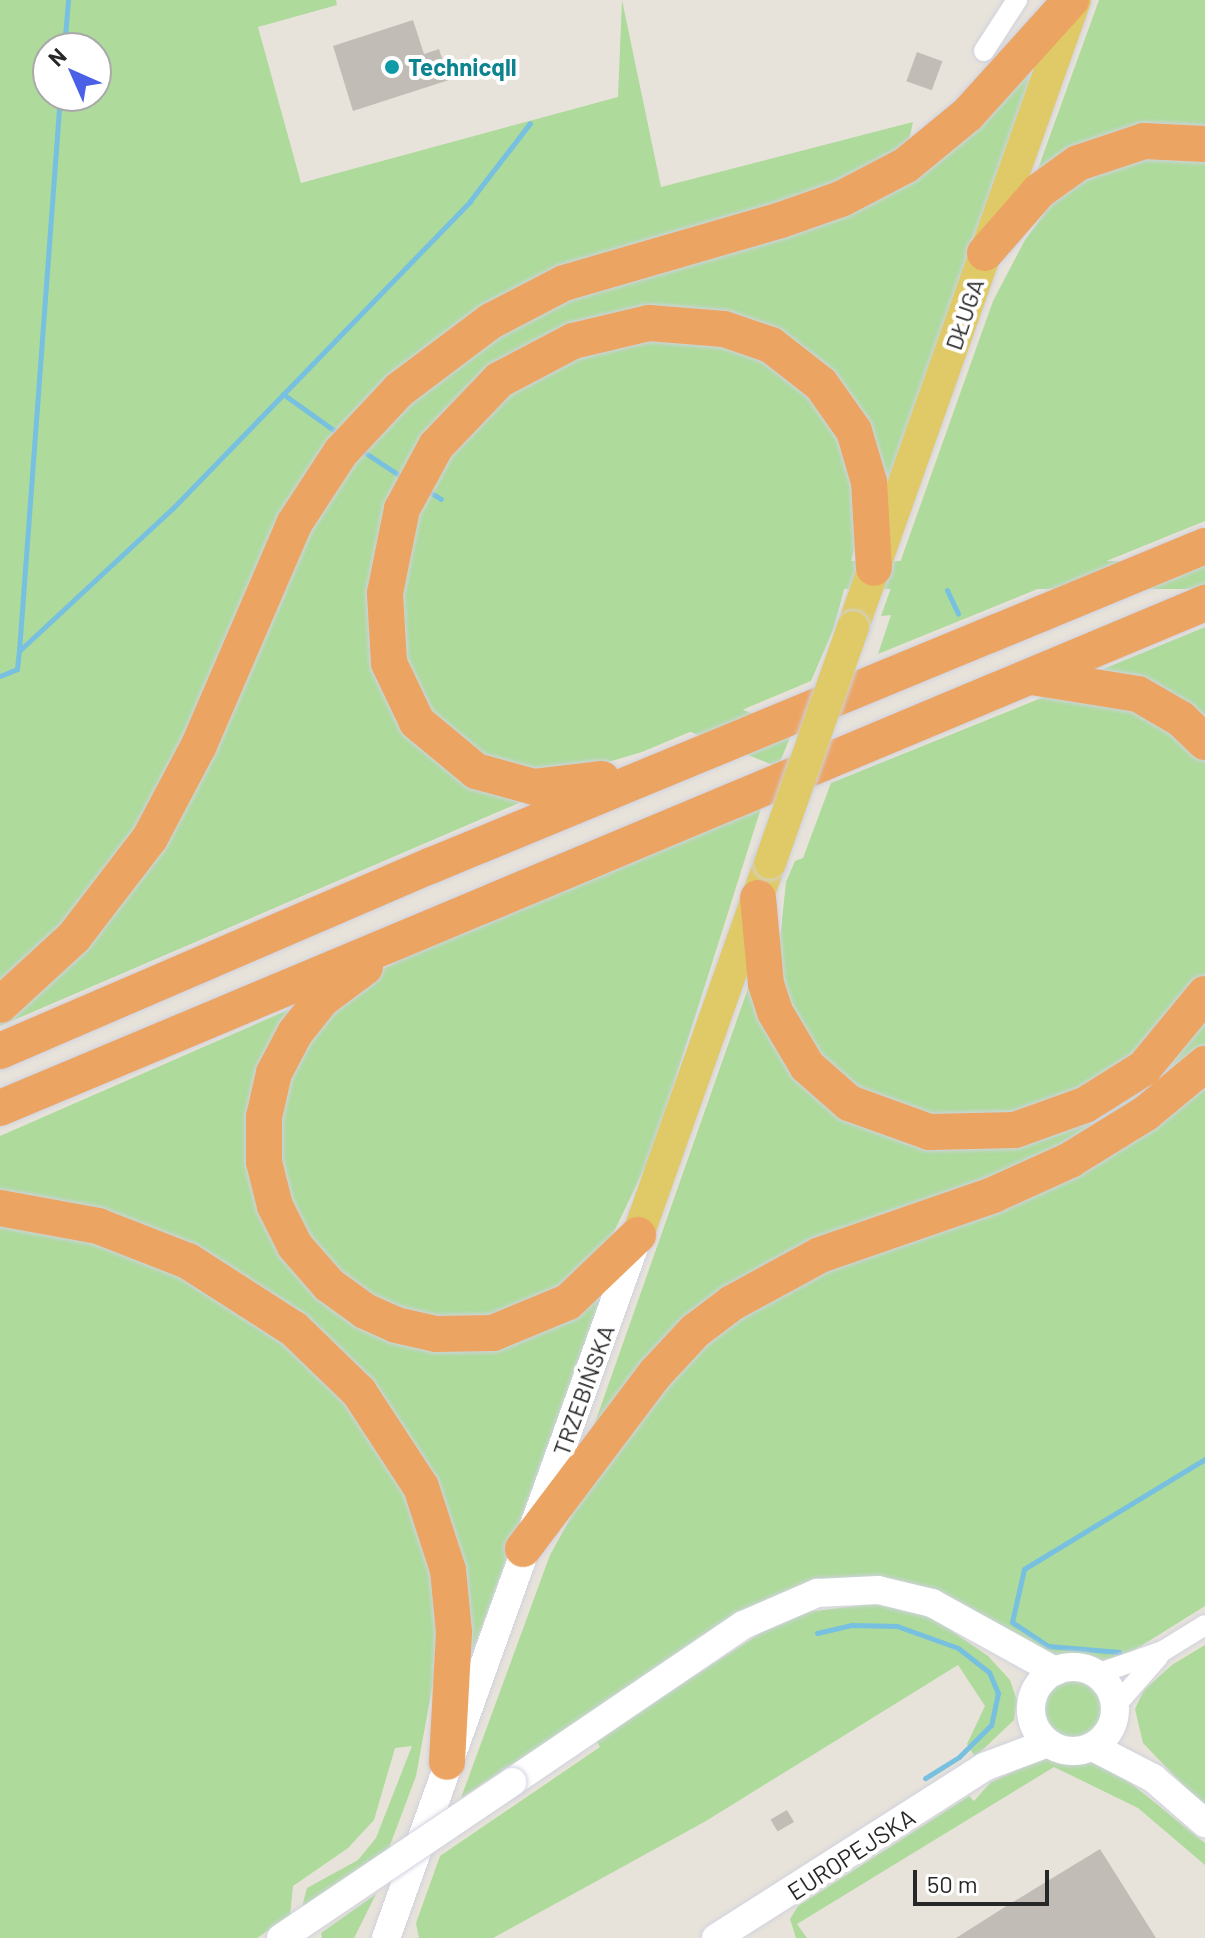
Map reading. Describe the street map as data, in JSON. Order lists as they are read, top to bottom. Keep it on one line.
{"streets":{"main road":["DŁUGA","TRZEBIŃSKA","EUROPEJSKA"]},"crossings":[["DŁUGA","TRZEBIŃSKA"]],"places":["Technicqll"],"scale_bar":"50 m","north":"top left"}
